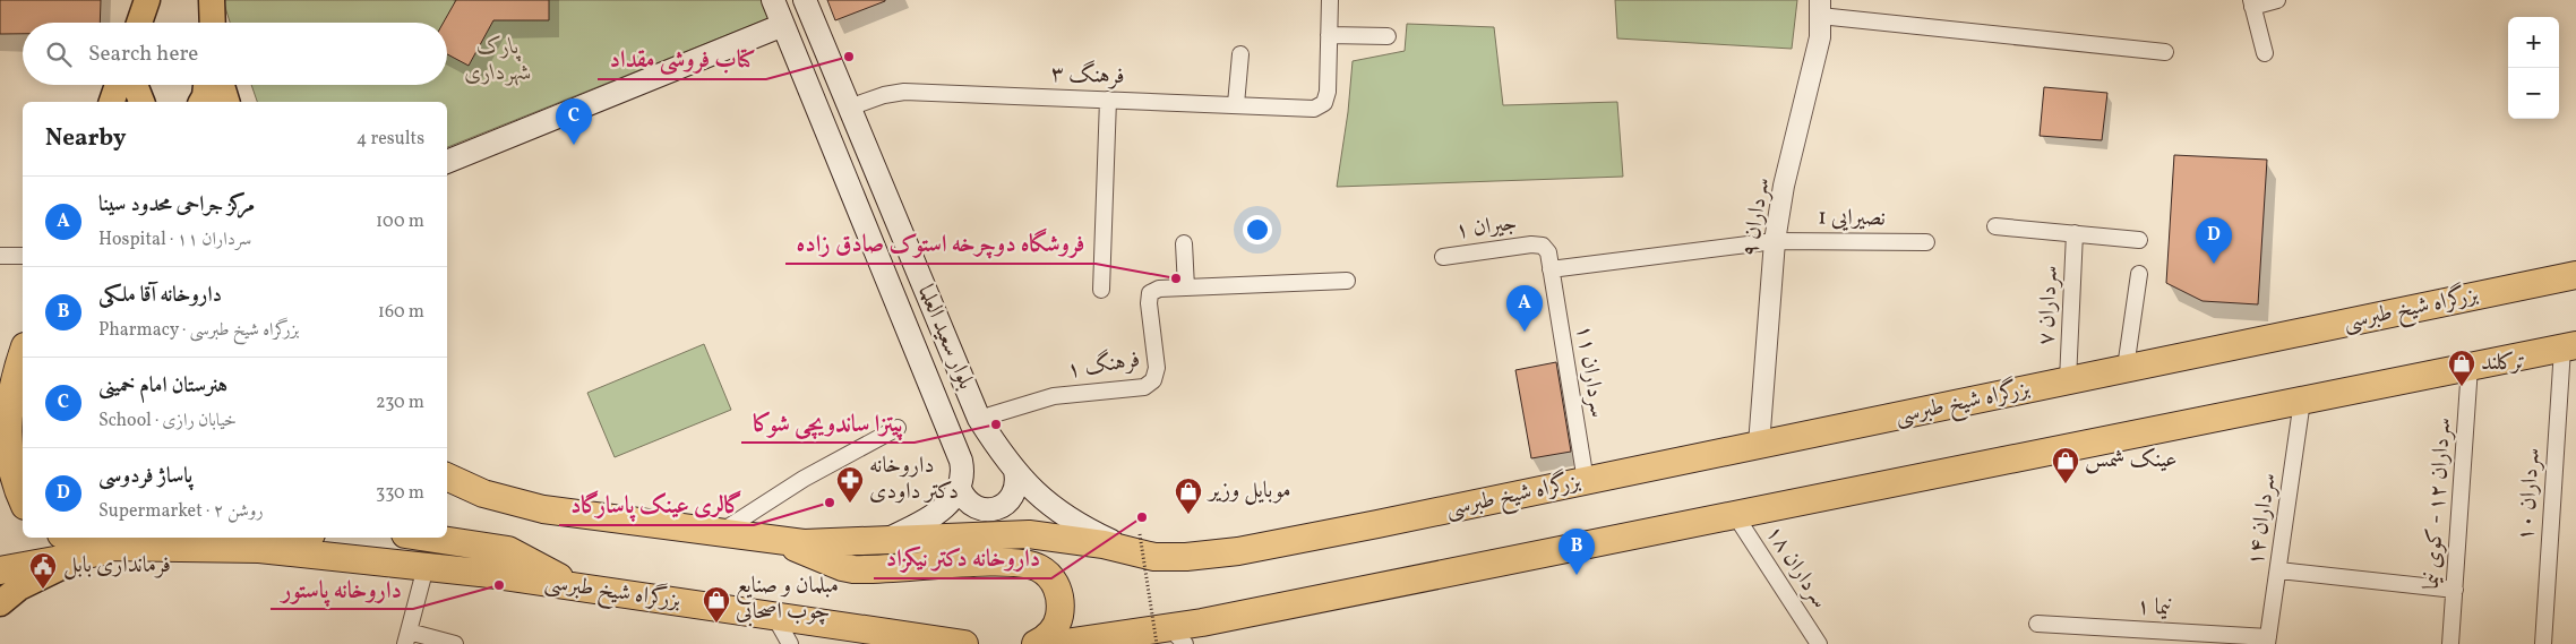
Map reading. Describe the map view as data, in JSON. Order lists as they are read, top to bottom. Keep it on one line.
{"streets":{"highway":["بزرگراه شیخ طبرسی"],"main road":["بلوار سعید العلما"],"street":["فرهنگ ۳","سرداران ۹","نصیرایی 1","جیران ۱","سرداران ۷","فرهنگ ۱","سرداران ۱۱","سرداران ۱۰","سرداران ۱۲ - کوی نیما","سرداران ۱۴","سرداران ۱۸","نیما ۱"]},"crossings":[["فرهنگ ۳","بلوار سعید العلما"],["سرداران ۹","نصیرایی 1"],["سرداران ۹","بزرگراه شیخ طبرسی"],["نصیرایی 1","جیران ۱"],["نصیرایی 1","سرداران ۱۱"],["جیران ۱","سرداران ۱۱"],["سرداران ۷","بزرگراه شیخ طبرسی"],["بزرگراه شیخ طبرسی","بلوار سعید العلما"],["بزرگراه شیخ طبرسی","سرداران ۱۱"],["بلوار سعید العلما","فرهنگ ۱"],["سرداران ۱۴","نیما ۱"]],"parks":["پارک شهرداری"],"places":{"other":["کتاب فروشی مقداد","فروشگاه دوچرخه استوک صادق زاده","پیتزا ساندویچی شوکا","گالری عینک پاسارگاد","داروخانه دکتر نیکزاد","داروخانه پاستور"],"shop":["ترکلند","عینک شمس","موبایل وزیر","مبلمان و صنایع چوب اصحابی"],"pharmacy":["داروخانه دکتر داودی"],"public building":["فرمانداری بابل"]},"page":{"map_buttons":["+","−"],"search":"Search here","pins":["C","D","A","B"],"heading":["Nearby","4 results"],"list":[{"mark":"A","name":"مرکز جراحی محدود سینا","note":"Hospital · سرداران ۱۱","value":"100 m"},{"mark":"B","name":"داروخانه آقا ملکی","note":"Pharmacy · بزرگراه شیخ طبرسی","value":"160 m"},{"mark":"C","name":"هنرستان امام خمینی","note":"School · خیابان رازی","value":"230 m"},{"mark":"D","name":"پاساژ فردوسی","note":"Supermarket · روشن ۲","value":"330 m"}]}}
